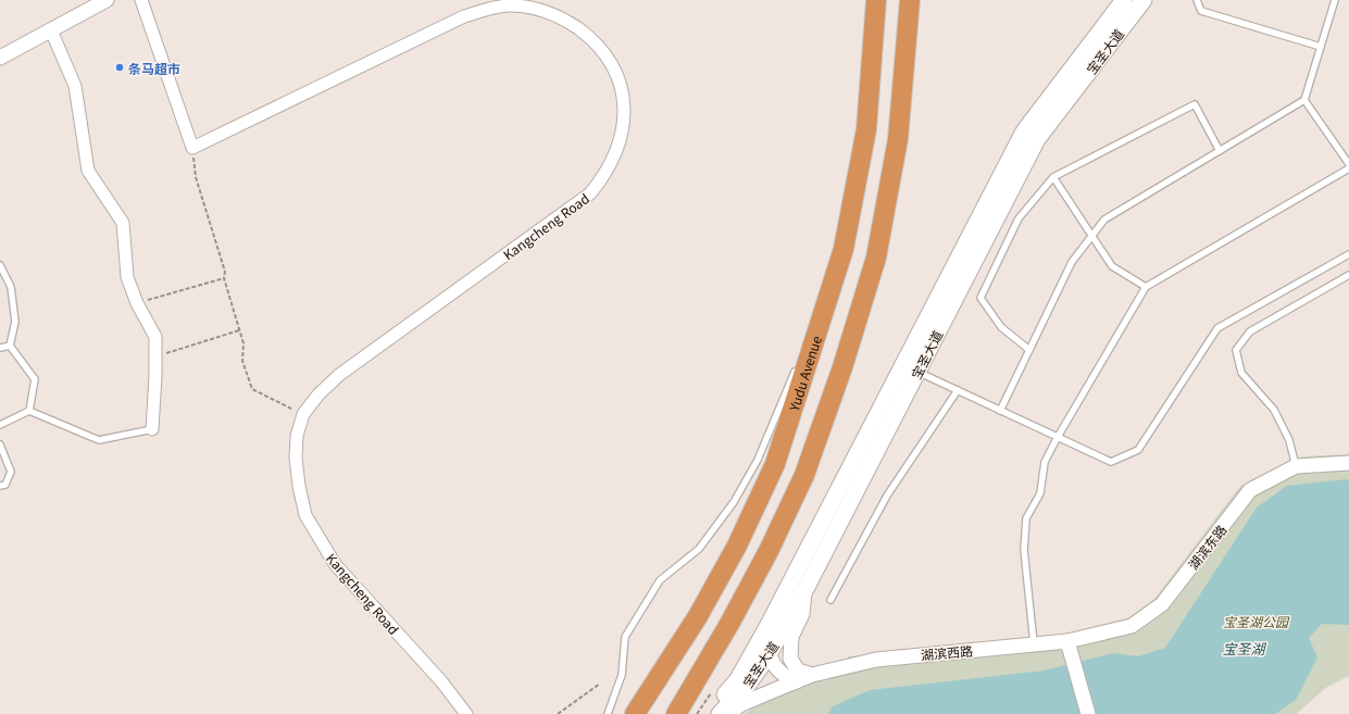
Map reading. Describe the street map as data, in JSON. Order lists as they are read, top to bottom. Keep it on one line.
{"streets":{"highway":["Yudu Avenue"],"main road":["宝圣大道"],"street":["Kangcheng Road","湖滨东路","湖滨西路"]},"crossings":[["湖滨东路","湖滨西路"]],"water":["宝圣湖"],"parks":["宝圣湖公园"],"places":["条马超市"]}
